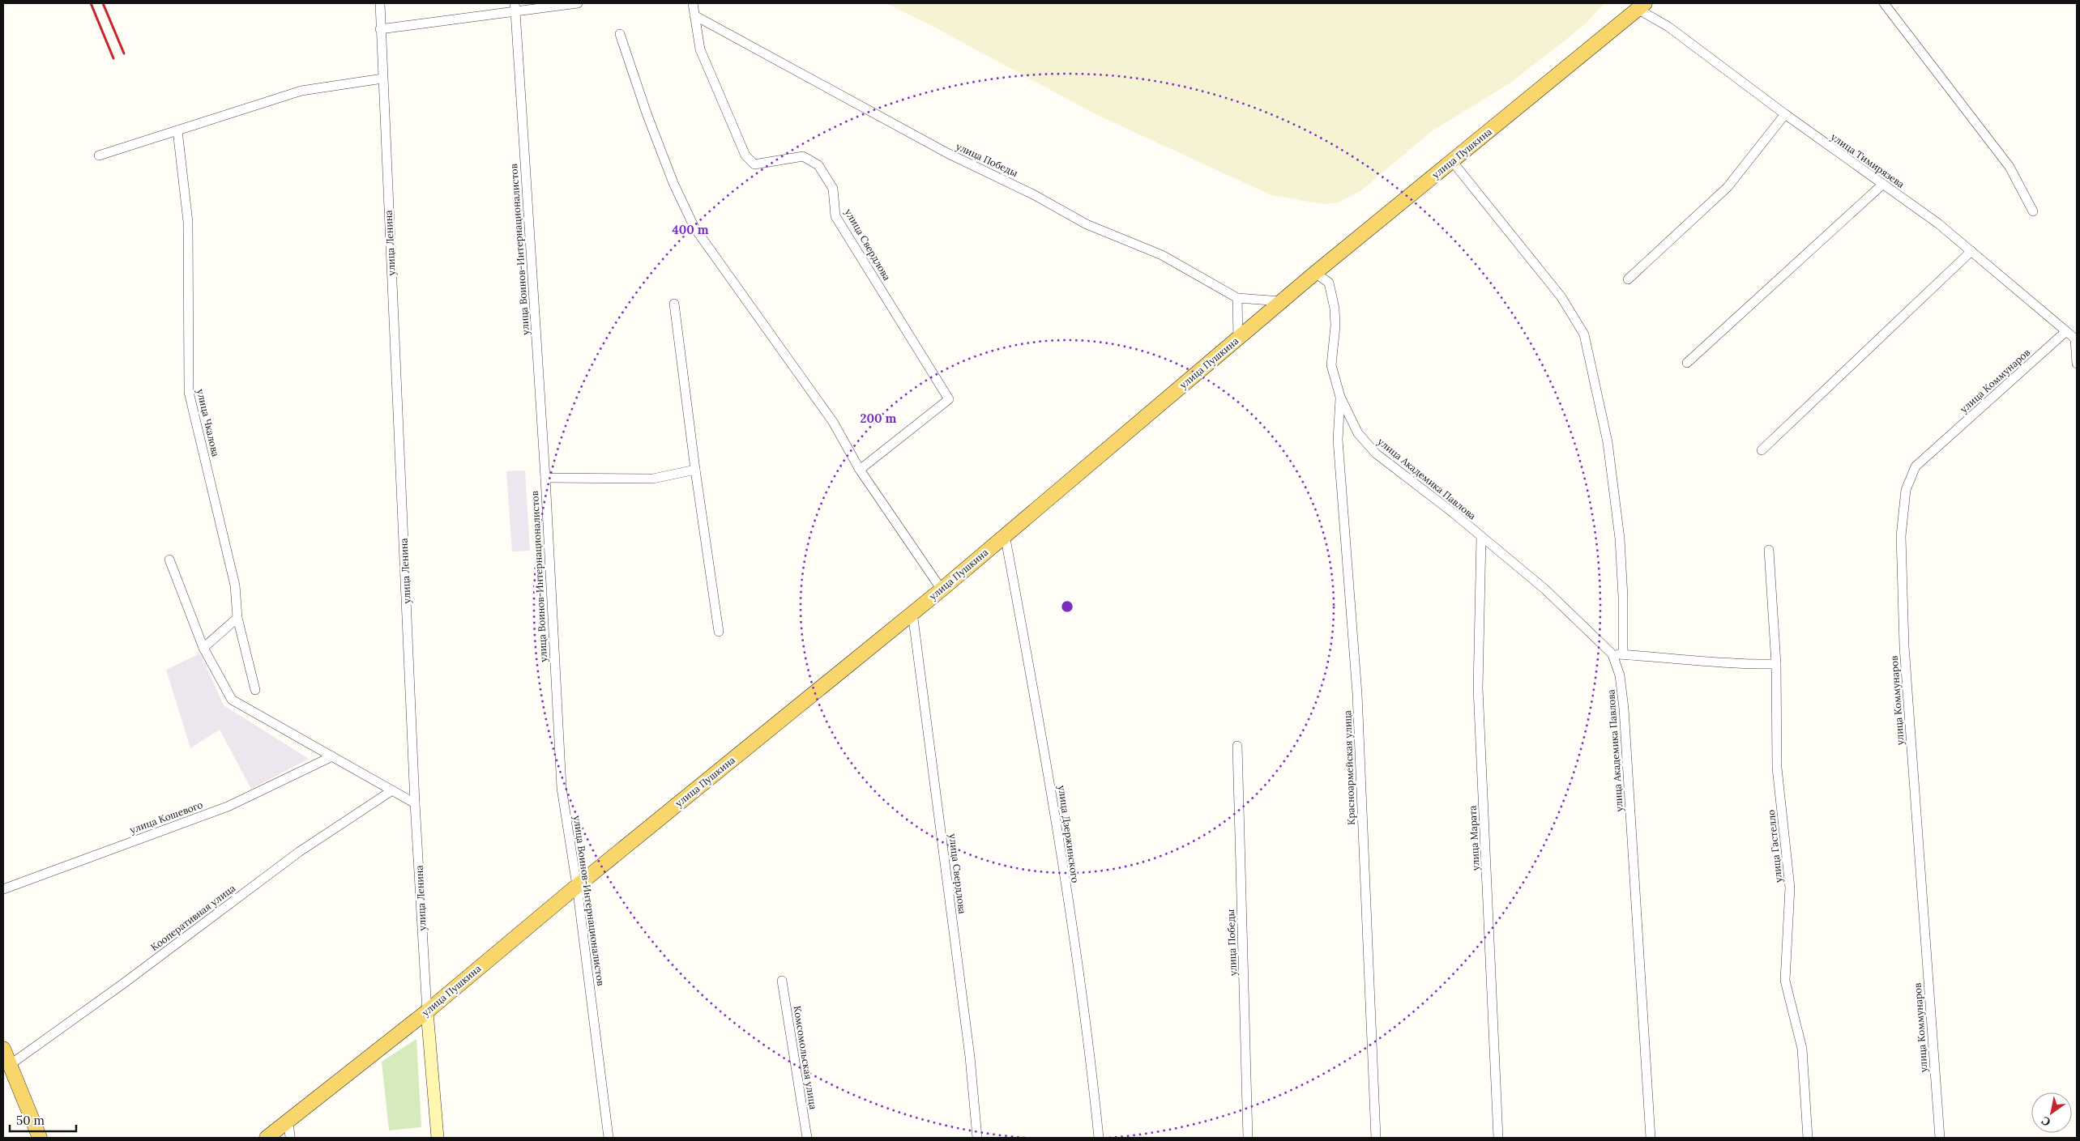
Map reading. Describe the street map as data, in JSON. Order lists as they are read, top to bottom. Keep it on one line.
{"streets":{"main road":["улица Пушкина","улица Ленина"],"street":["улица Победы","улица Тимирязева","улица Свердлова","улица Воинов-Интернационалистов","улица Коммунаров","улица Чкалова","улица Академика Павлова","Красноармейская улица","улица Кошевого","улица Дзержинского","улица Марата","улица Гастелло","Кооперативная улица","Комсомольская улица"]},"crossings":[["улица Пушкина","улица Тимирязева"],["улица Пушкина","улица Ленина"],["улица Пушкина","улица Свердлова"],["улица Пушкина","улица Воинов-Интернационалистов"],["улица Пушкина","улица Академика Павлова"],["улица Пушкина","улица Дзержинского"],["улица Победы","улица Свердлова"],["улица Тимирязева","улица Коммунаров"],["улица Академика Павлова","Красноармейская улица"],["улица Академика Павлова","улица Марата"]],"scale_bar":"50 m","north":"bottom left","rings":["400 m","200 m"]}
